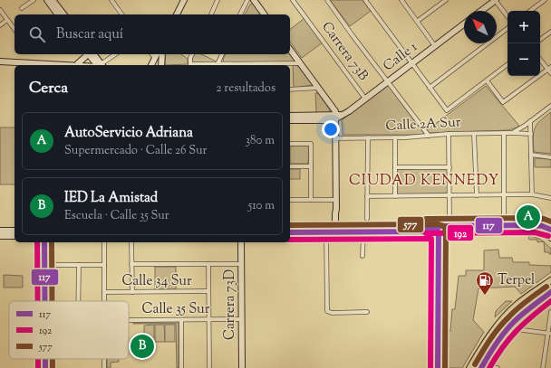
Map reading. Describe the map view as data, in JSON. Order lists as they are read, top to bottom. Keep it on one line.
{"streets":{"street":["Carrera 73B","Calle 1","Calle 2A Sur","Calle 34 Sur","Carrera 73D","Calle 35 Sur"]},"crossings":[["Carrera 73B","Calle 1"],["Carrera 73D","Calle 35 Sur"]],"districts":["CIUDAD KENNEDY"],"places":{"fuel station":["Terpel"]},"lines":["transit line 577","transit line 117","transit line 192"],"legend":["117","192","577"],"north":"top left","page":{"map_buttons":["+","−"],"search":"Buscar aquí","heading":["Cerca","2 resultados"],"list":[{"mark":"A","name":"AutoServicio Adriana","note":"Supermercado · Calle 26 Sur","value":"380 m"},{"mark":"B","name":"IED La Amistad","note":"Escuela · Calle 35 Sur","value":"510 m"}],"pins":["A","B"]}}
